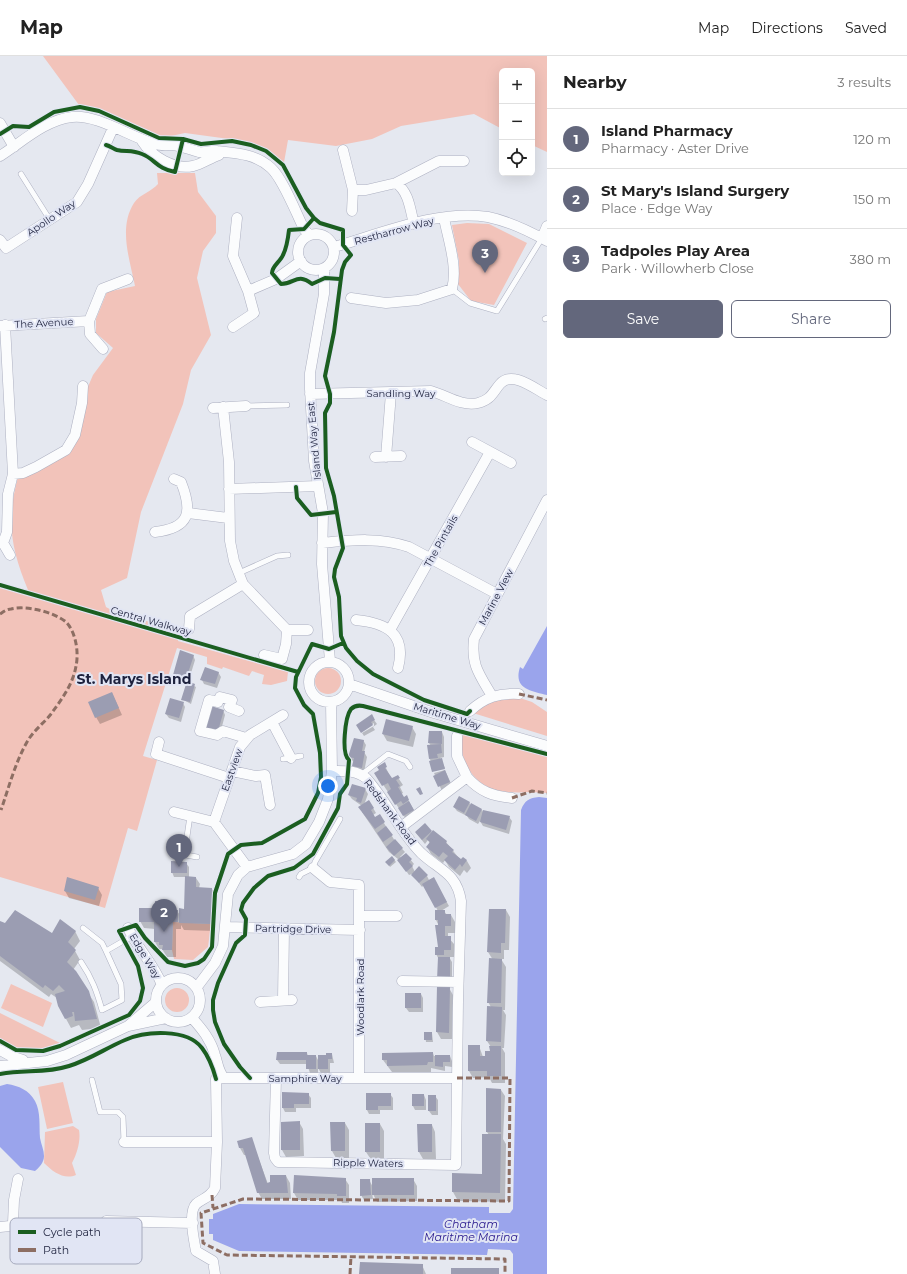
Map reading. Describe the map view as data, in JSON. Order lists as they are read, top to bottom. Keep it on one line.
{"streets":{"street":["Apollo Way","Restharrow Way","The Avenue","Sandling Way","Island Way East","The Pintails","Marine View","Maritime Way","Eastview","Redshank Road","Partridge Drive","Edge Way","Woodlark Road","Samphire Way","Ripple Waters"],"cycle path":["Central Walkway"]},"crossings":[["Restharrow Way","Island Way East"],["Sandling Way","Island Way East"],["Island Way East","Maritime Way"],["Redshank Road","Samphire Way"],["Redshank Road","Ripple Waters"],["Partridge Drive","Woodlark Road"],["Woodlark Road","Samphire Way"],["Samphire Way","Ripple Waters"]],"districts":["St. Marys Island"],"water":["Chatham Maritime Marina"],"legend":["Cycle path","Path"],"page":{"header":"Map","nav":["Map","Directions","Saved"],"heading":["Nearby","3 results"],"map_buttons":["+","−"],"list":[{"mark":"1","name":"Island Pharmacy","note":"Pharmacy · Aster Drive","value":"120 m"},{"mark":"2","name":"St Mary's Island Surgery","note":"Place · Edge Way","value":"150 m"},{"mark":"3","name":"Tadpoles Play Area","note":"Park · Willowherb Close","value":"380 m"}],"pins":["3","1","2"],"buttons":["Save","Share"]}}
